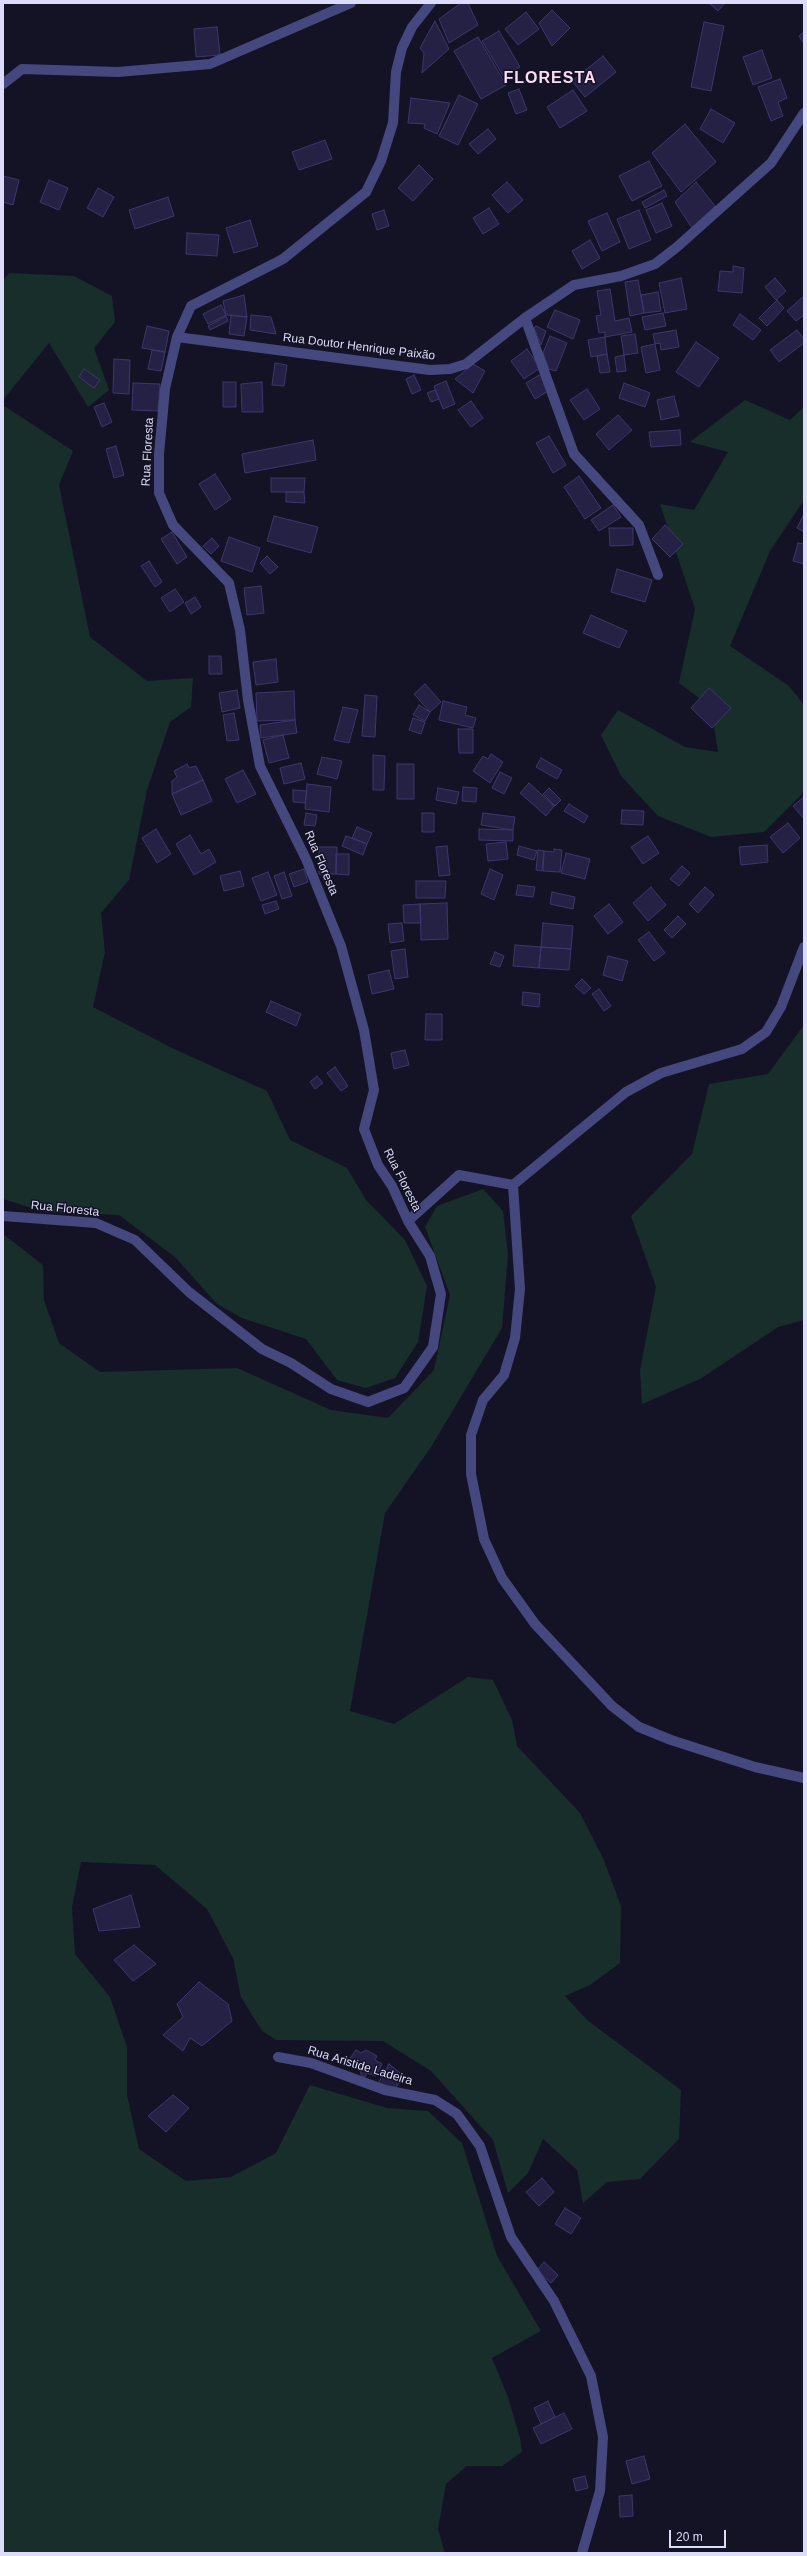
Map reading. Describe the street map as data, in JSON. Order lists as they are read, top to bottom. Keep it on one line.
{"streets":{"street":["Rua Doutor Henrique Paixão","Rua Floresta","Rua Aristide Ladeira"]},"crossings":[["Rua Doutor Henrique Paixão","Rua Floresta"]],"districts":["FLORESTA"],"scale_bar":"20 m"}
